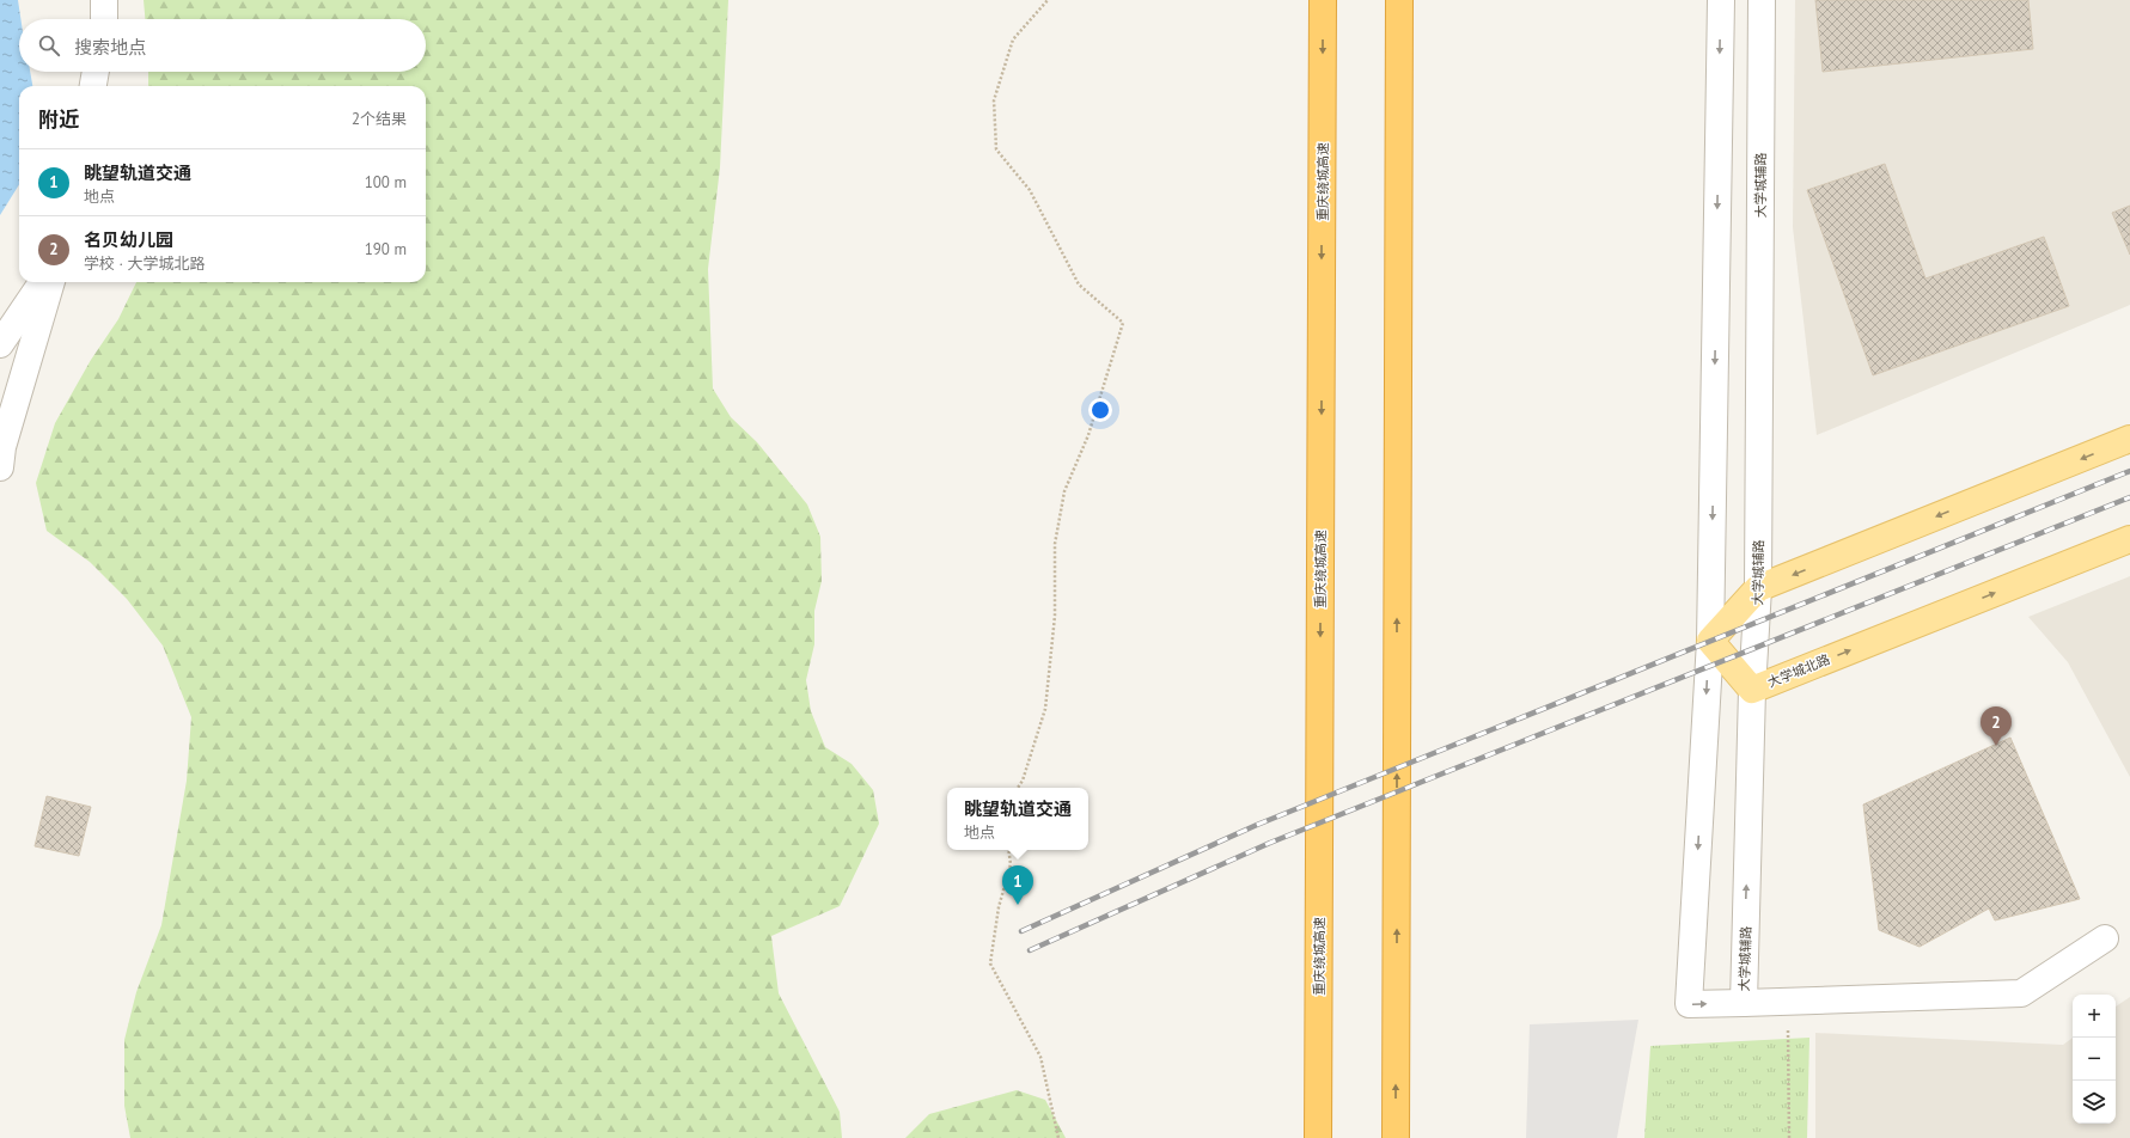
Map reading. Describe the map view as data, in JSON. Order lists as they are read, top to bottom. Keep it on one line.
{"streets":{"highway":["重庆绕城高速"],"main road":["大学城北路"],"street":["大学城辅路"]},"crossings":[["大学城辅路","大学城北路"]],"page":{"search":"搜索地点","heading":["附近","2个结果"],"list":[{"mark":"1","name":"眺望轨道交通","note":"地点","value":"100 m"},{"mark":"2","name":"名贝幼儿园","note":"学校 · 大学城北路","value":"190 m"}],"pins":["2","1"],"popup":["眺望轨道交通","地点"],"map_buttons":["+","−"]}}
